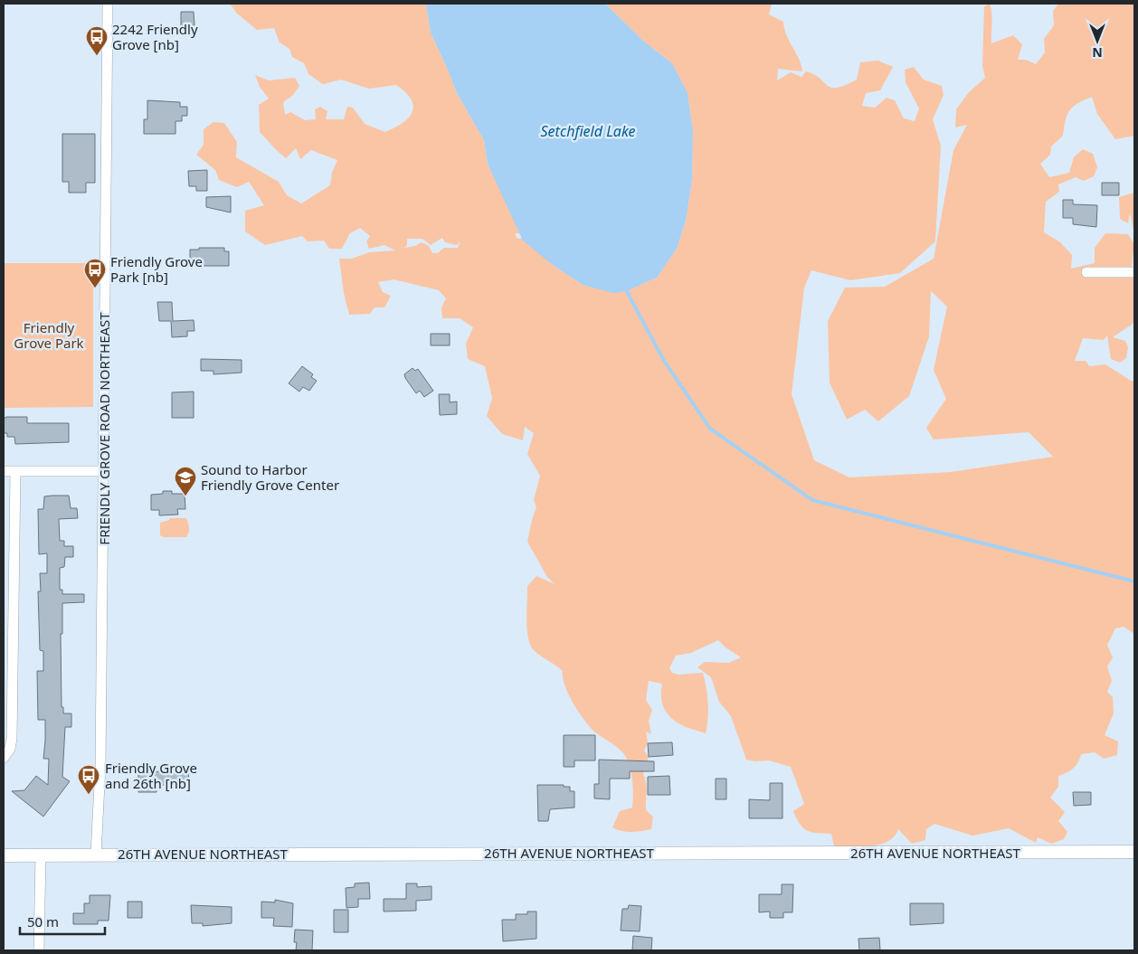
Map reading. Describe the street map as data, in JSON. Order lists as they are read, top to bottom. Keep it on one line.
{"streets":{"street":["FRIENDLY GROVE ROAD NORTHEAST","26TH AVENUE NORTHEAST"]},"crossings":[["FRIENDLY GROVE ROAD NORTHEAST","26TH AVENUE NORTHEAST"]],"water":["Setchfield Lake"],"parks":["Friendly Grove Park"],"places":{"bus stop":["2242 Friendly Grove [nb]","Friendly Grove Park [nb]","Friendly Grove and 26th [nb]"],"school or university":["Sound to Harbor Friendly Grove Center"]},"scale_bar":"50 m","north":"bottom"}
